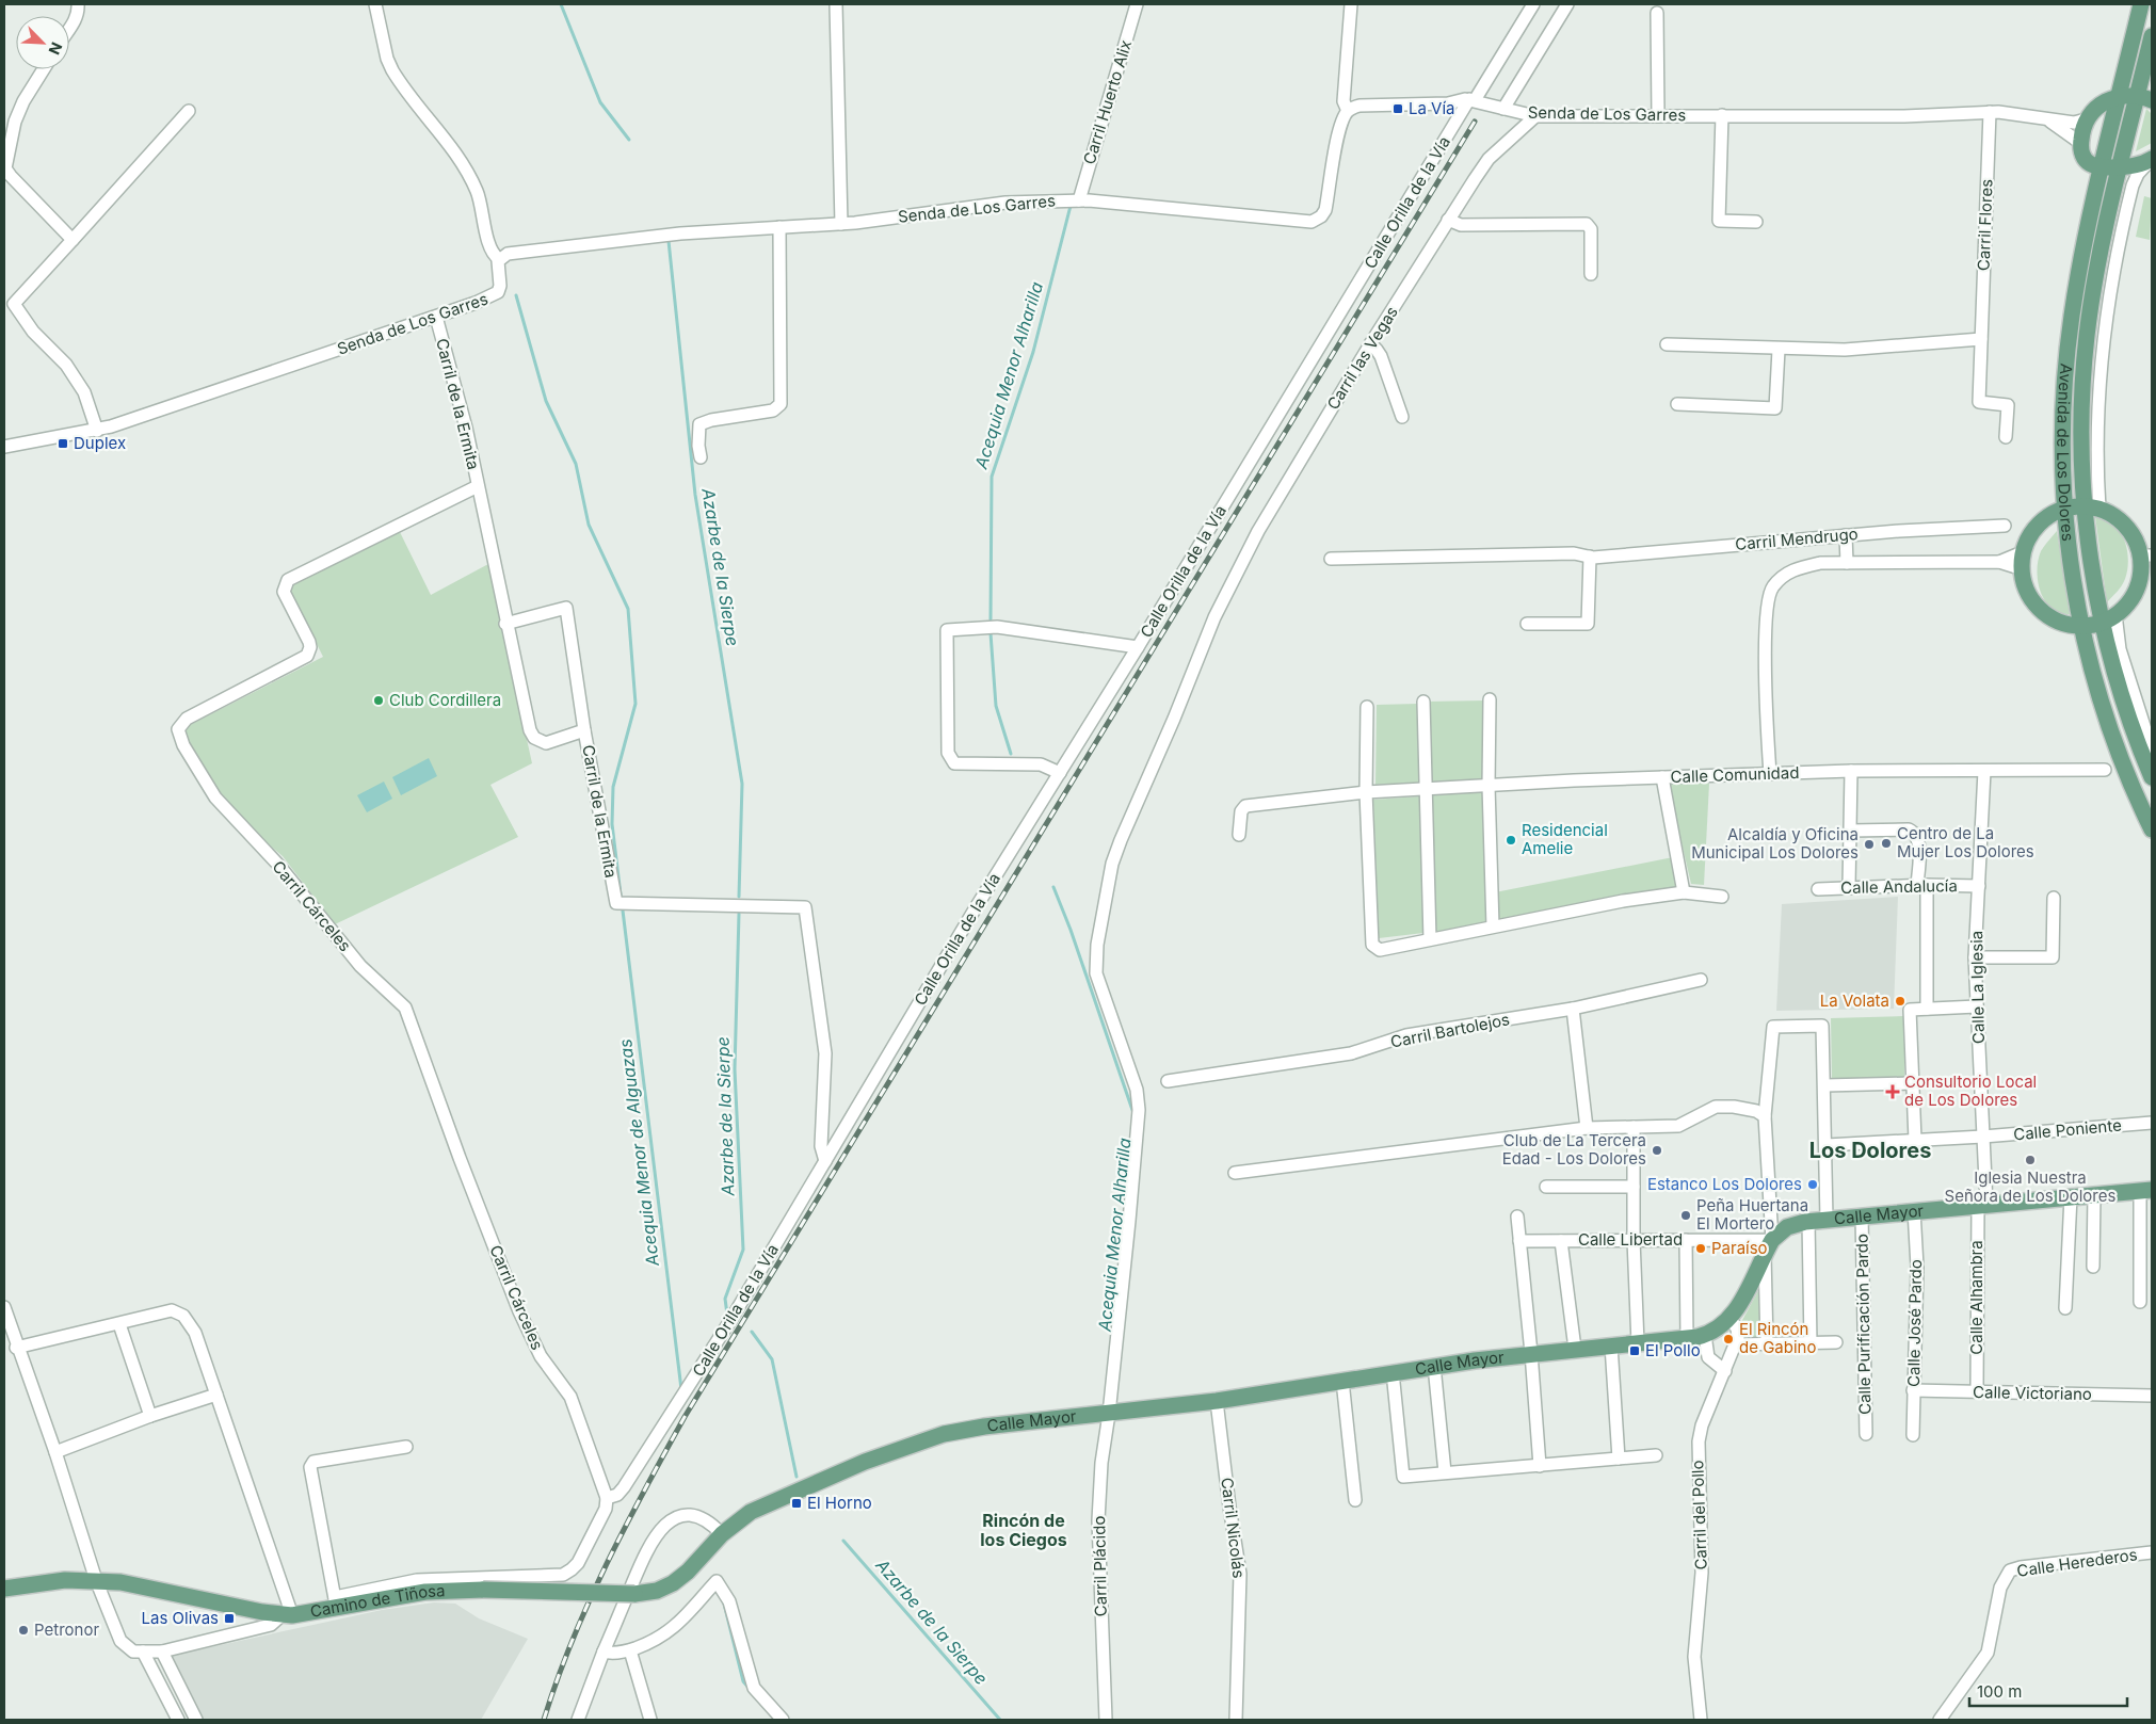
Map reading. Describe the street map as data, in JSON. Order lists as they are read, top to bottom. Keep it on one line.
{"streets":{"main road":["Avenida de Los Dolores","Calle Mayor","Camino de Tiñosa"],"street":["Carril Huerto Alix","Senda de Los Garres","Calle Orilla de la Vía","Carril Flores","Carril las Vegas","Carril de la Ermita","Carril Mendrugo","Calle Comunidad","Calle Andalucía","Carril Cárceles","Calle La Iglesia","Carril Bartolejos","Calle Poniente","Calle Libertad","Calle Alhambra","Calle José Pardo","Calle Purificación Pardo","Calle Victoriano","Carril del Pollo","Carril Nicolás","Calle Herederos","Carril Plácido"]},"crossings":[["Carril Huerto Alix","Senda de Los Garres"],["Senda de Los Garres","Calle Orilla de la Vía"],["Senda de Los Garres","Carril Flores"],["Senda de Los Garres","Carril las Vegas"],["Senda de Los Garres","Carril de la Ermita"],["Calle Orilla de la Vía","Carril de la Ermita"],["Calle Orilla de la Vía","Carril Cárceles"],["Carril las Vegas","Calle Mayor"],["Carril las Vegas","Carril Plácido"],["Carril de la Ermita","Carril Cárceles"],["Calle Comunidad","Calle La Iglesia"],["Calle Andalucía","Calle La Iglesia"],["Calle La Iglesia","Calle Poniente"],["Calle La Iglesia","Calle Mayor"],["Calle La Iglesia","Calle Alhambra"],["Calle Mayor","Calle Libertad"],["Calle Mayor","Calle Alhambra"],["Calle Mayor","Calle José Pardo"],["Calle Mayor","Calle Purificación Pardo"],["Calle Mayor","Carril Nicolás"],["Calle Mayor","Carril Plácido"],["Calle Mayor","Camino de Tiñosa"],["Calle Alhambra","Calle Victoriano"],["Calle José Pardo","Calle Victoriano"]],"districts":["Los Dolores","Rincón de los Ciegos"],"water":["Acequia Menor Alharilla","Azarbe de la Sierpe","Acequia Menor de Alguazas"],"places":{"transit":["La Vía","Duplex","El Pollo","El Horno","Las Olivas"],"other":["Club Cordillera","Residencial Amelie","Centro de La Mujer Los Dolores","Alcaldía y Oficina Municipal Los Dolores","La Volata","Club de La Tercera Edad - Los Dolores","Iglesia Nuestra Señora de Los Dolores","Estanco Los Dolores","Peña Huertana El Mortero","Paraíso","El Rincón de Gabino","Petronor"],"health":["Consultorio Local de Los Dolores"]},"scale_bar":"100 m","north":"bottom right"}
